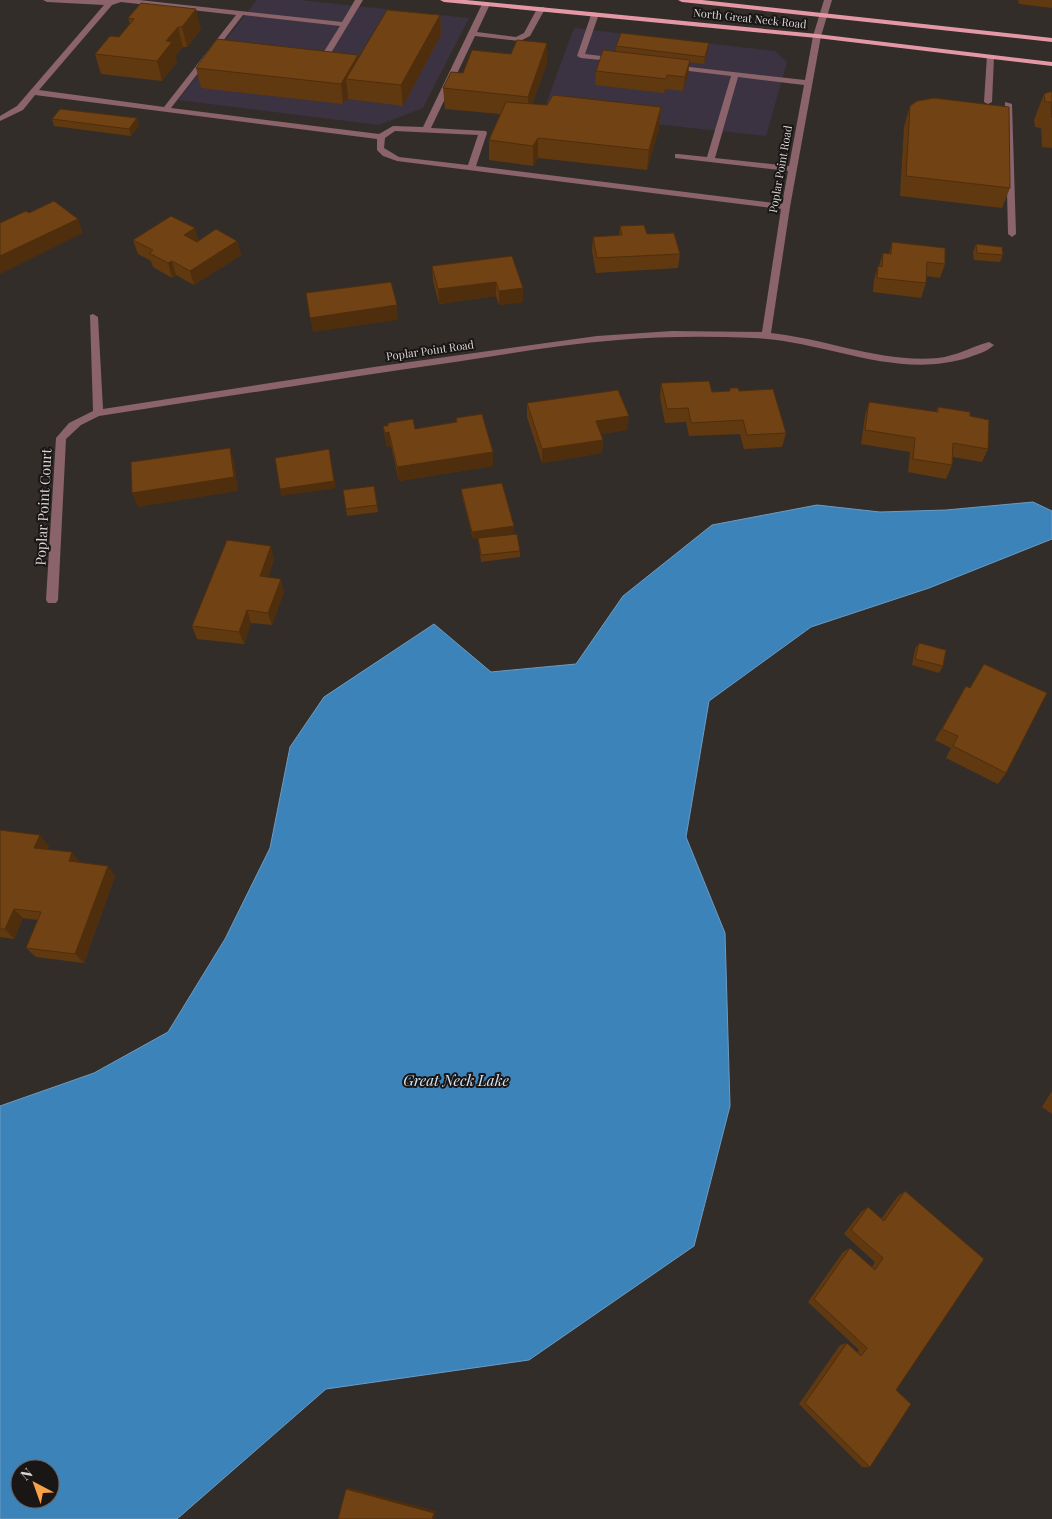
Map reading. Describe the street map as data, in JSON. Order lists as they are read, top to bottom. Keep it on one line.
{"streets":{"main road":["North Great Neck Road"],"street":["Poplar Point Road","Poplar Point Court"]},"crossings":[["North Great Neck Road","Poplar Point Road"],["Poplar Point Road","Poplar Point Court"]],"water":["Great Neck Lake"],"north":"top left"}
